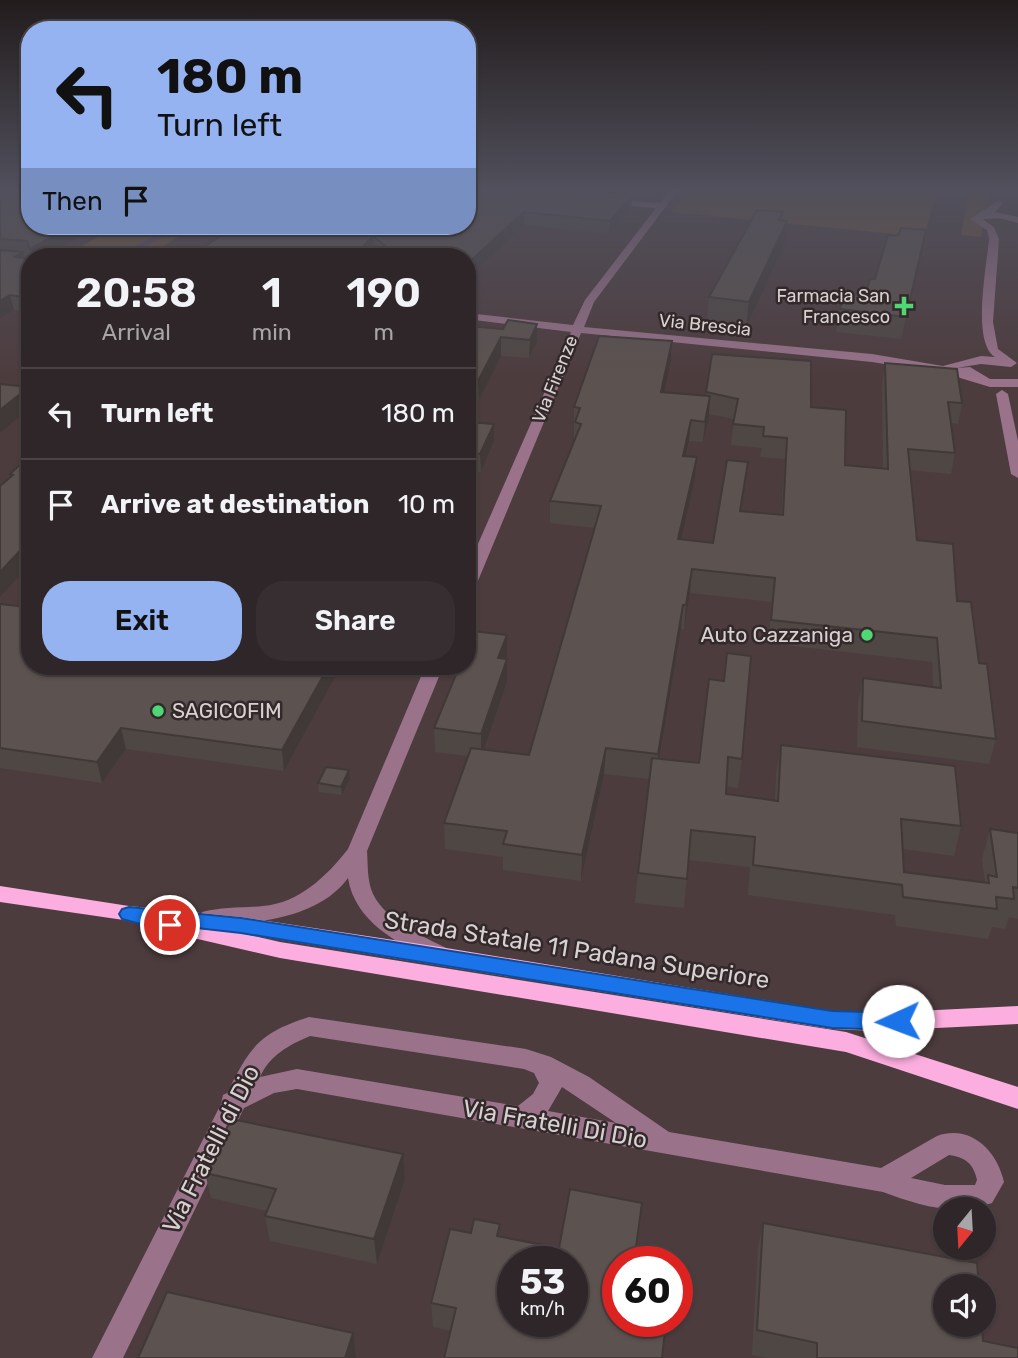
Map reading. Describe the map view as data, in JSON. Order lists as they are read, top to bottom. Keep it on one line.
{"streets":{"main road":["Strada Statale 11 Padana Superiore"],"street":["Via Brescia","Via Firenze","Via Fratelli Di Dio","Via Fratelli di Dio"]},"crossings":[["Via Brescia","Via Firenze"],["Via Fratelli Di Dio","Via Fratelli di Dio"]],"places":{"health":["Farmacia San Francesco"],"other":["Auto Cazzaniga","SAGICOFIM"]},"north":"bottom","page":{"turn":["180 m","Turn left"],"then":"Then","eta":["20:58","Arrival","1","min","190","m"],"list":[{"name":"Turn left","value":"180 m"},{"name":"Arrive at destination","value":"10 m"}],"buttons":["Exit","Share"],"speed":"53 km/h","limit":"60"}}
